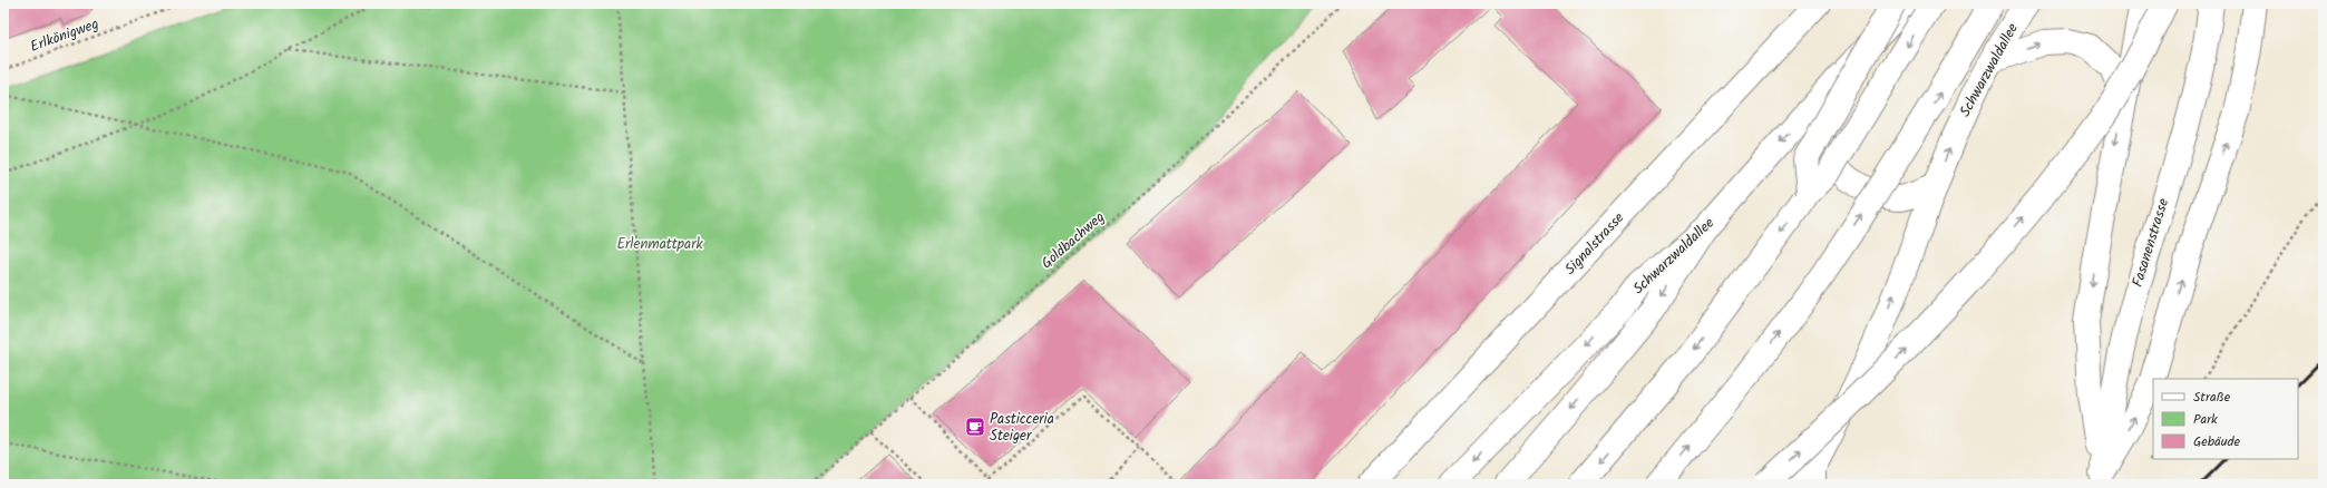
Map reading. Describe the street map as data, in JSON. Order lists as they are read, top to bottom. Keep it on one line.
{"streets":{"main road":["Schwarzwaldallee","Fasanenstrasse","Signalstrasse"],"path":["Erlkönigweg","Goldbachweg"]},"parks":["Erlenmattpark"],"places":{"cafe":["Pasticceria Steiger"]},"legend":["Straße","Park","Gebäude"]}
